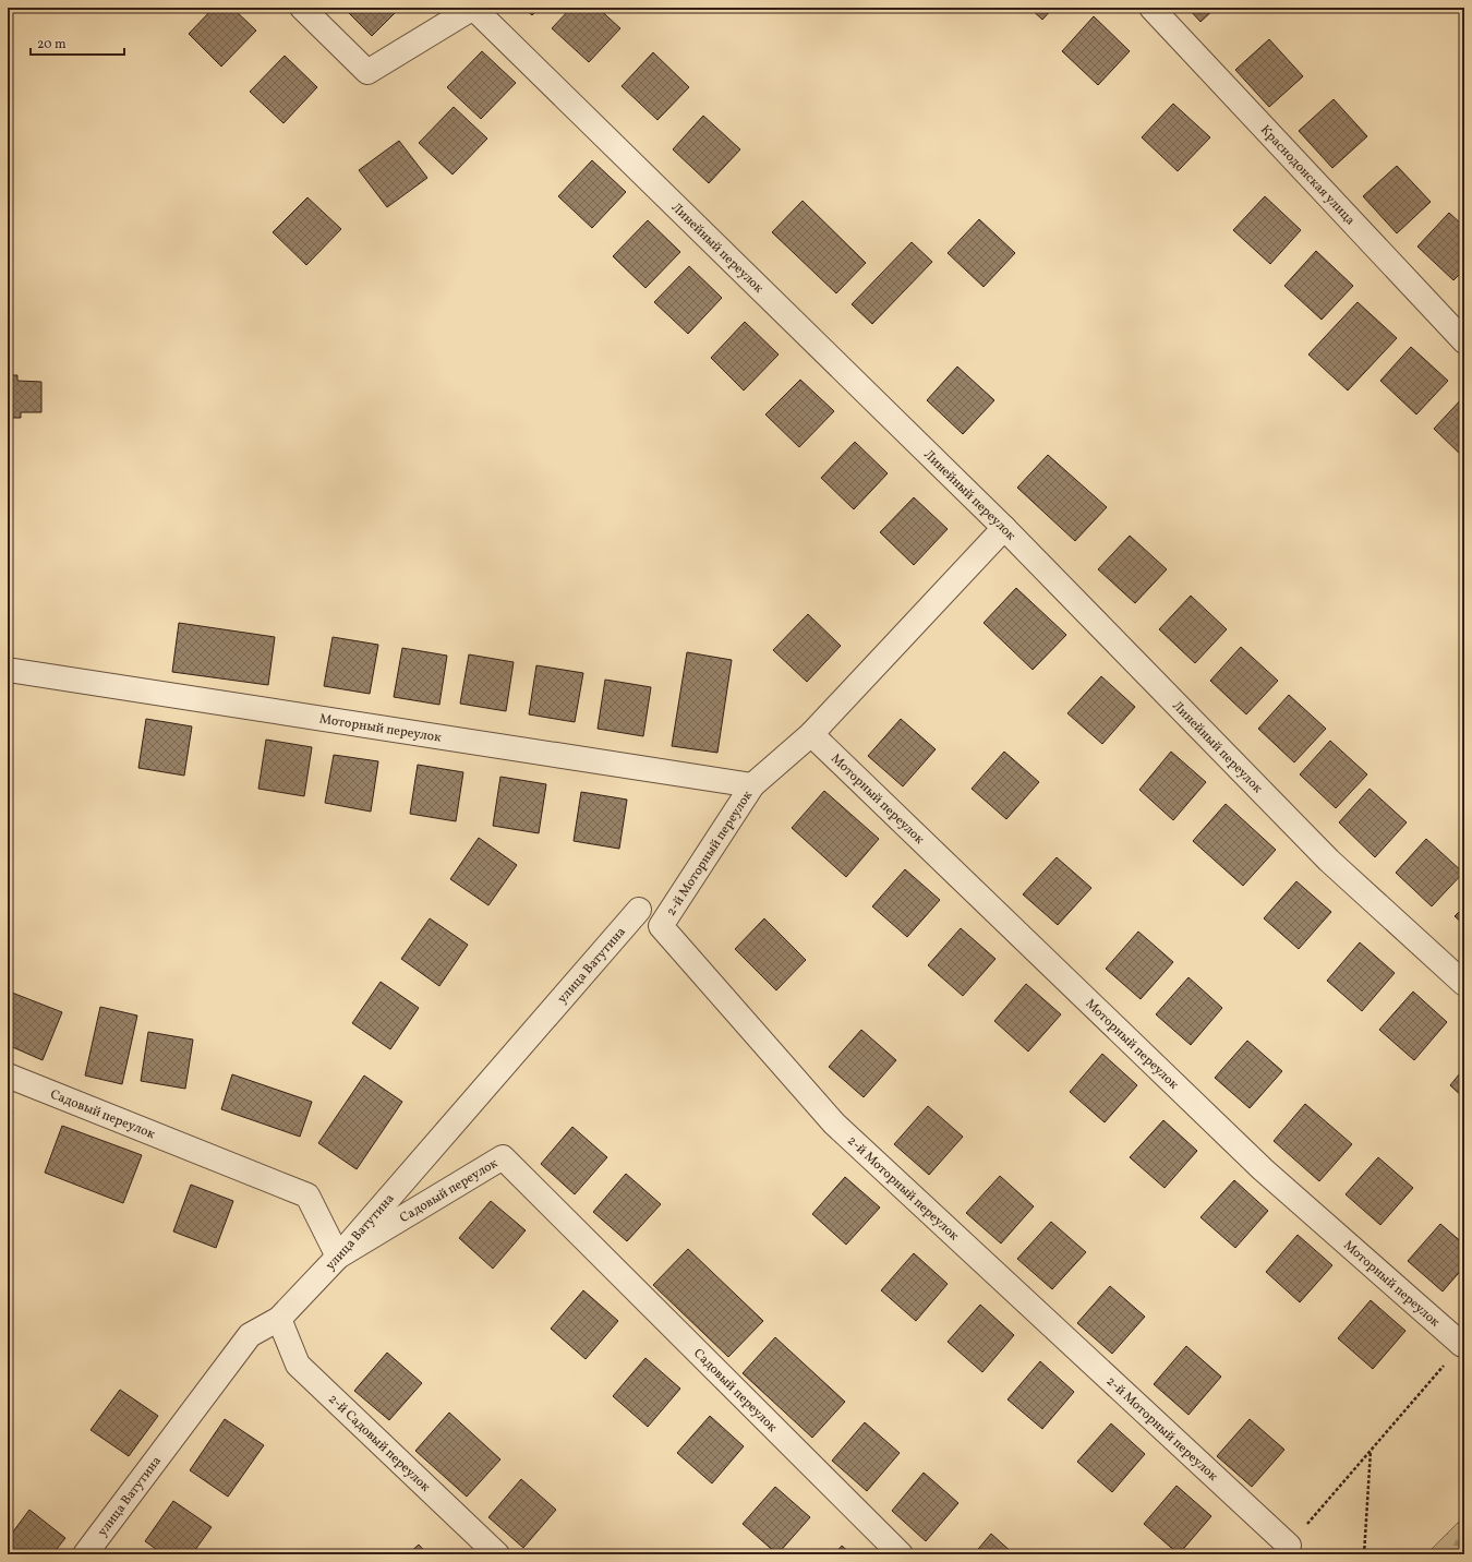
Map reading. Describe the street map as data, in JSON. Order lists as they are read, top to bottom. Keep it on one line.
{"streets":{"street":["Краснодонская улица","Линейный переулок","Моторный переулок","2-й Моторный переулок","улица Ватутина","Садовый переулок","2-й Садовый переулок"]},"crossings":[["Моторный переулок","2-й Моторный переулок"],["улица Ватутина","Садовый переулок"],["улица Ватутина","2-й Садовый переулок"]],"scale_bar":"20 m"}
